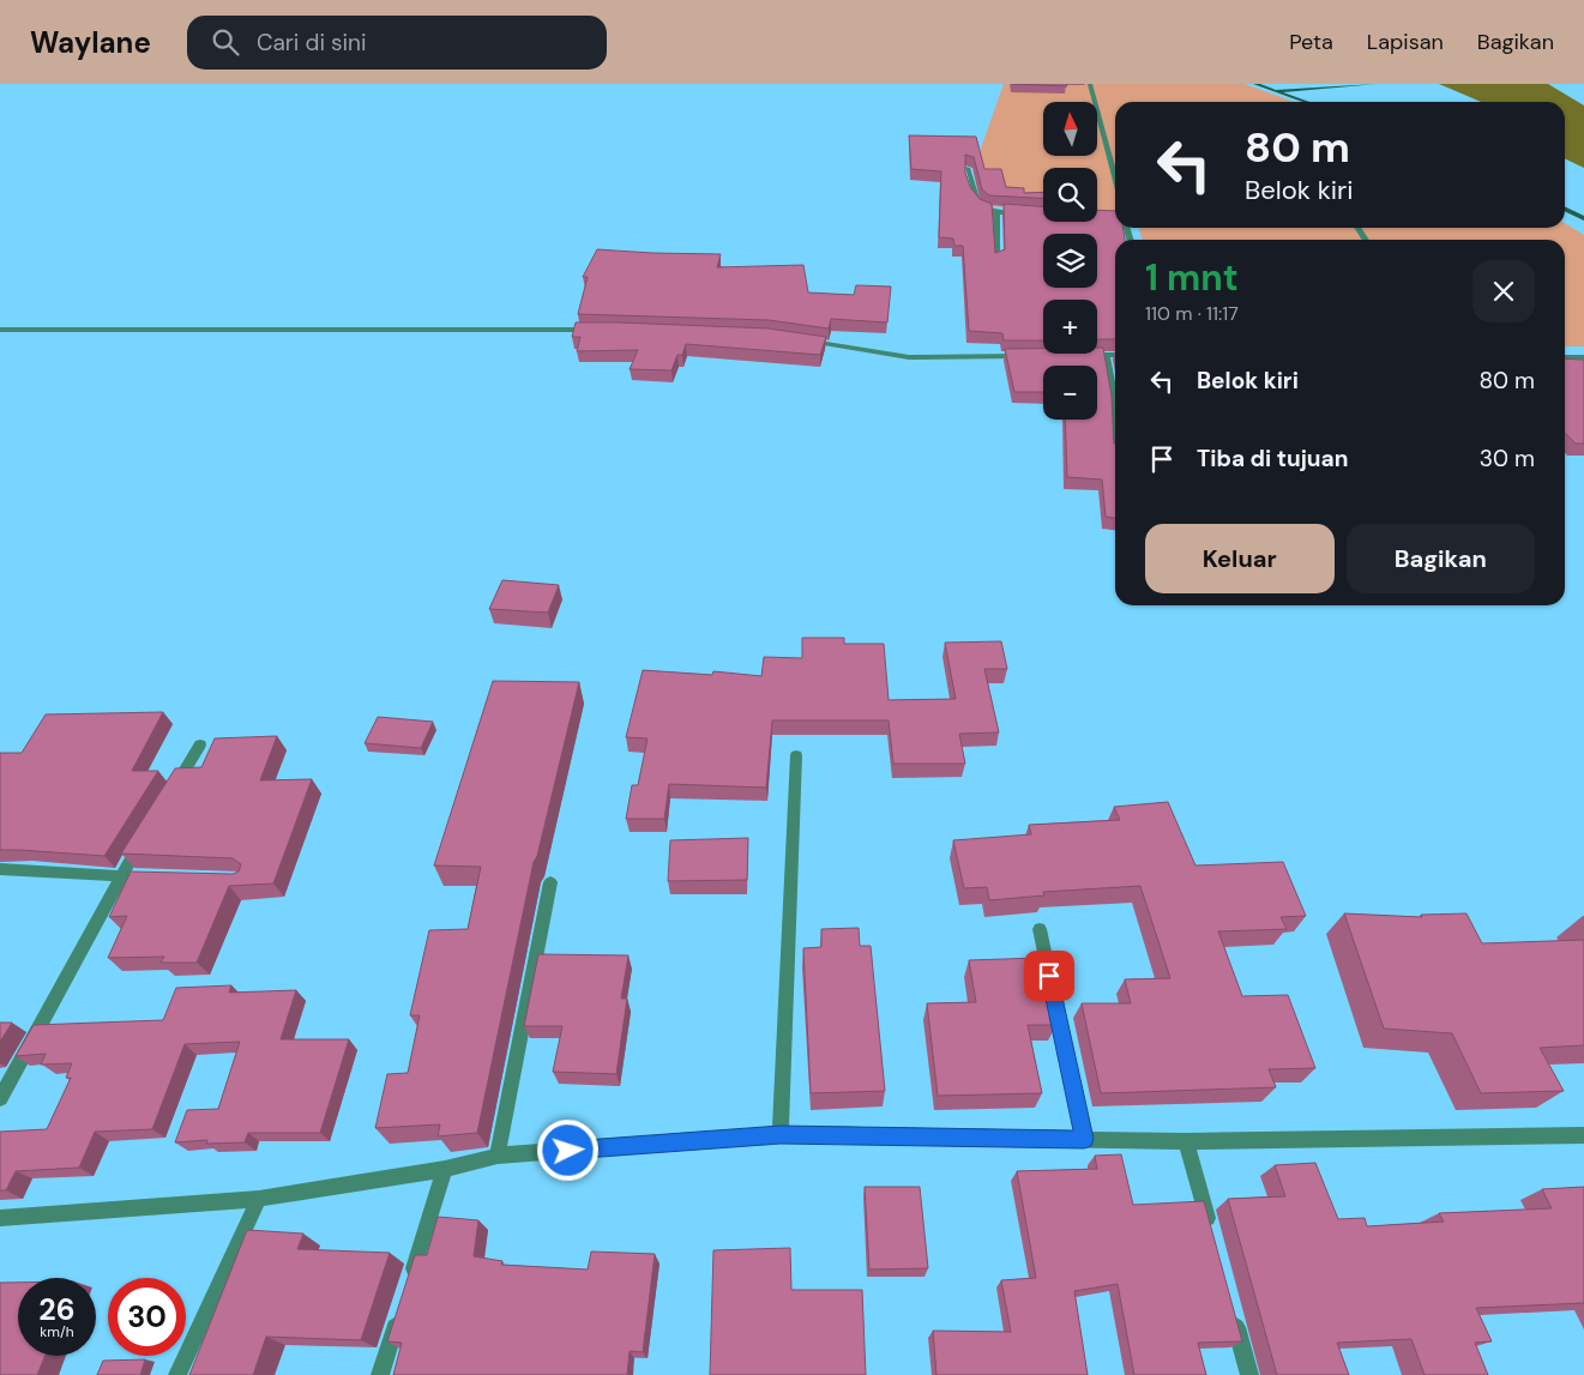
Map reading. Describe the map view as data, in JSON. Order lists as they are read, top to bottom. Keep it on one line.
{"north":"top","page":{"header":"Waylane","search":"Cari di sini","nav":["Peta","Lapisan","Bagikan"],"map_buttons":["+","−"],"turn":["80 m","Belok kiri"],"heading":["1 mnt","110 m · 11:17"],"list":[{"name":"Belok kiri","value":"80 m"},{"name":"Tiba di tujuan","value":"30 m"}],"buttons":["Keluar","Bagikan"],"speed":"26 km/h","limit":"30"}}
